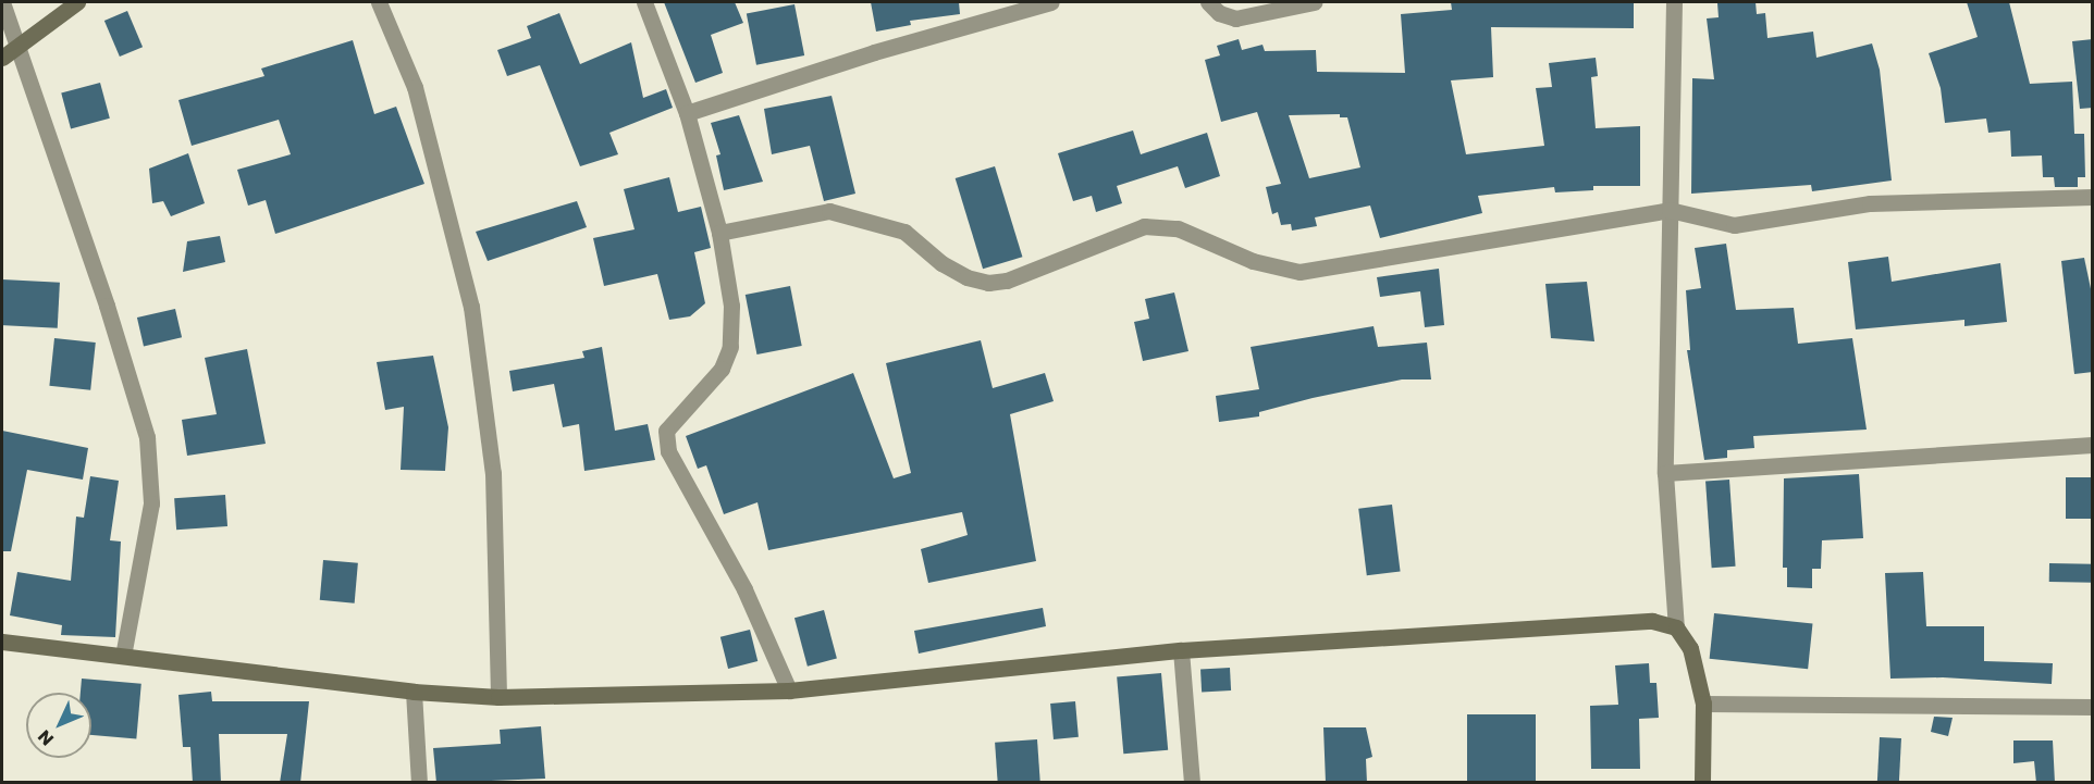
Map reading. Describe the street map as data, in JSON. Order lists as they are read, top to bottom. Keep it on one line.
{"north":"bottom left"}
